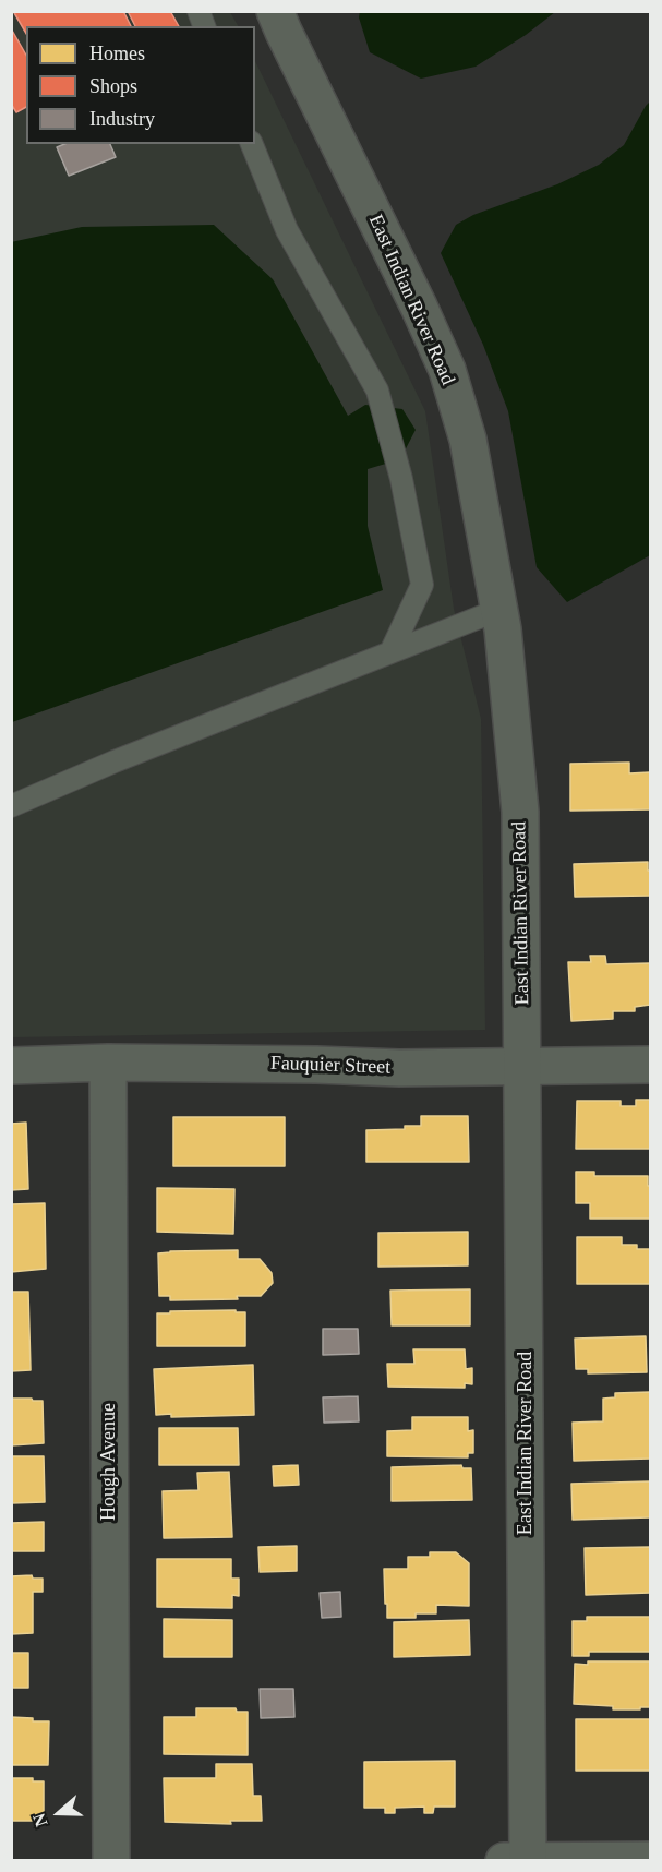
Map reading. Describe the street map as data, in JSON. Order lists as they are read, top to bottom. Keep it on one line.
{"streets":{"street":["East Indian River Road","Fauquier Street","Hough Avenue"]},"crossings":[["East Indian River Road","Fauquier Street"],["Fauquier Street","Hough Avenue"]],"legend":["Homes","Shops","Industry"],"north":"left"}
